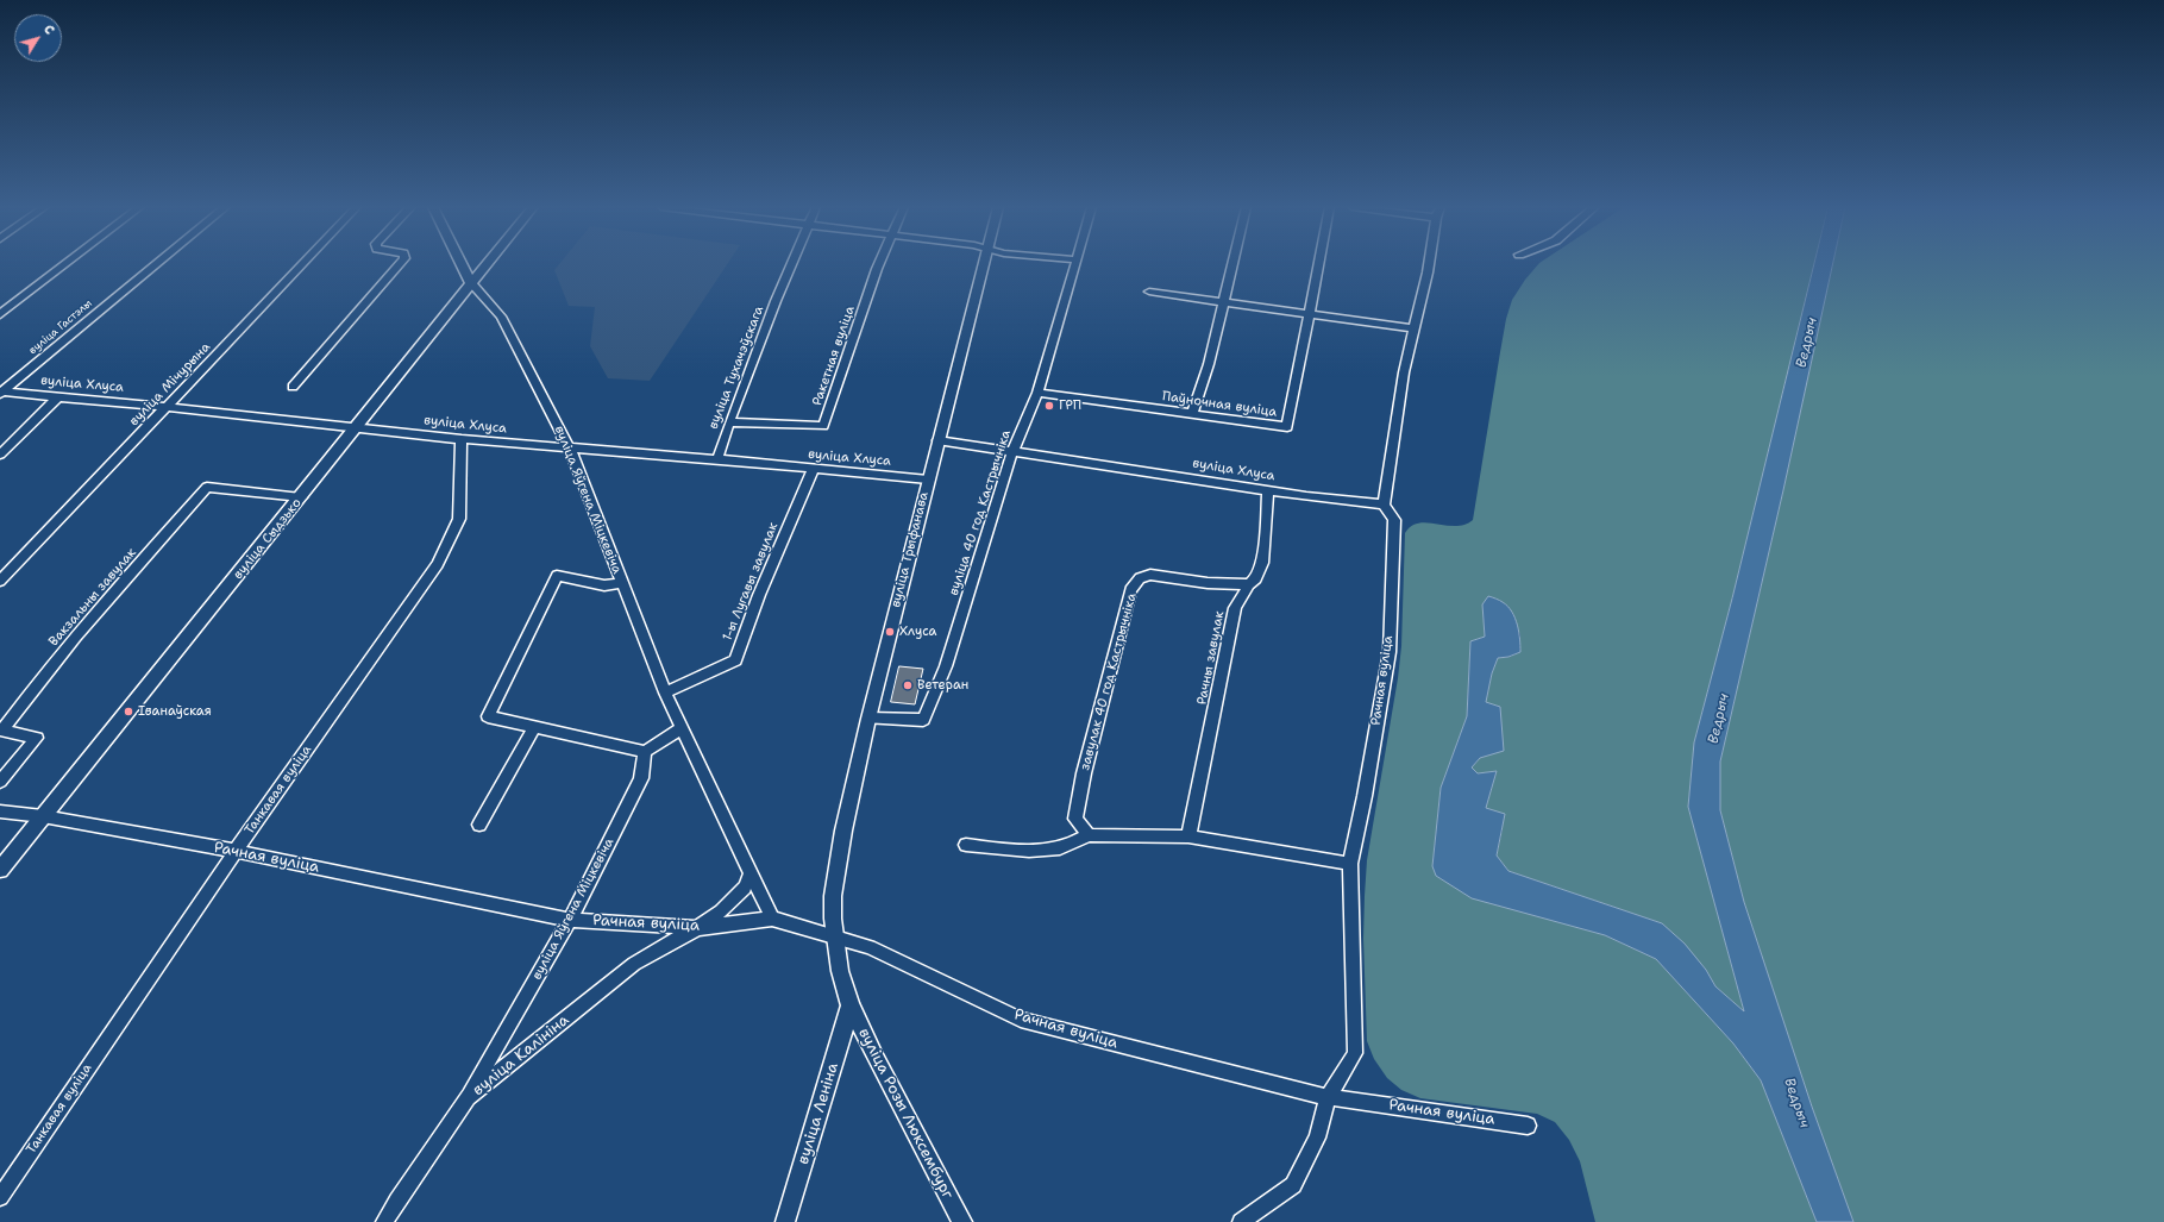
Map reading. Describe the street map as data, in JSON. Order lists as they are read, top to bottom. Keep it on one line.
{"streets":{"street":["вуліца Гастэлы","Ракетная вуліца","вуліца Тухачэўскага","вуліца Хлуса","вуліца Мічурына","Паўночная вуліца","вуліца Яўгена Міцкевіча","вуліца 40 год Кастрычніка","вуліца Сыдзько","вуліца Трыфанава","1-ы Лугавы завулак","Вакзальны завулак","Рачны завулак","Рачная вуліца","завулак 40 год Кастрычніка","Танкавая вуліца","вуліца Калініна","вуліца Леніна","вуліца Розы Люксембург"]},"crossings":[["вуліца Гастэлы","вуліца Хлуса"],["Ракетная вуліца","вуліца Тухачэўскага"],["вуліца Тухачэўскага","вуліца Хлуса"],["вуліца Хлуса","вуліца Мічурына"],["вуліца Хлуса","вуліца Яўгена Міцкевіча"],["вуліца Хлуса","вуліца 40 год Кастрычніка"],["вуліца Хлуса","вуліца Сыдзько"],["вуліца Хлуса","вуліца Трыфанава"],["вуліца Хлуса","1-ы Лугавы завулак"],["вуліца Хлуса","Рачны завулак"],["вуліца Хлуса","Рачная вуліца"],["вуліца Хлуса","Танкавая вуліца"],["Паўночная вуліца","вуліца 40 год Кастрычніка"],["вуліца Яўгена Міцкевіча","вуліца Сыдзько"],["вуліца Яўгена Міцкевіча","1-ы Лугавы завулак"],["вуліца Яўгена Міцкевіча","Рачная вуліца"],["вуліца Яўгена Міцкевіча","вуліца Калініна"],["вуліца 40 год Кастрычніка","вуліца Трыфанава"],["вуліца Сыдзько","Вакзальны завулак"],["вуліца Сыдзько","Рачная вуліца"],["вуліца Трыфанава","Рачная вуліца"],["вуліца Трыфанава","вуліца Леніна"],["вуліца Трыфанава","вуліца Розы Люксембург"],["Рачны завулак","завулак 40 год Кастрычніка"],["Рачная вуліца","Танкавая вуліца"],["Рачная вуліца","вуліца Калініна"],["вуліца Леніна","вуліца Розы Люксембург"]],"water":["Ведрыч"],"places":["ГРП","Хлуса","Ветеран","Іванаўская"],"north":"top right"}
